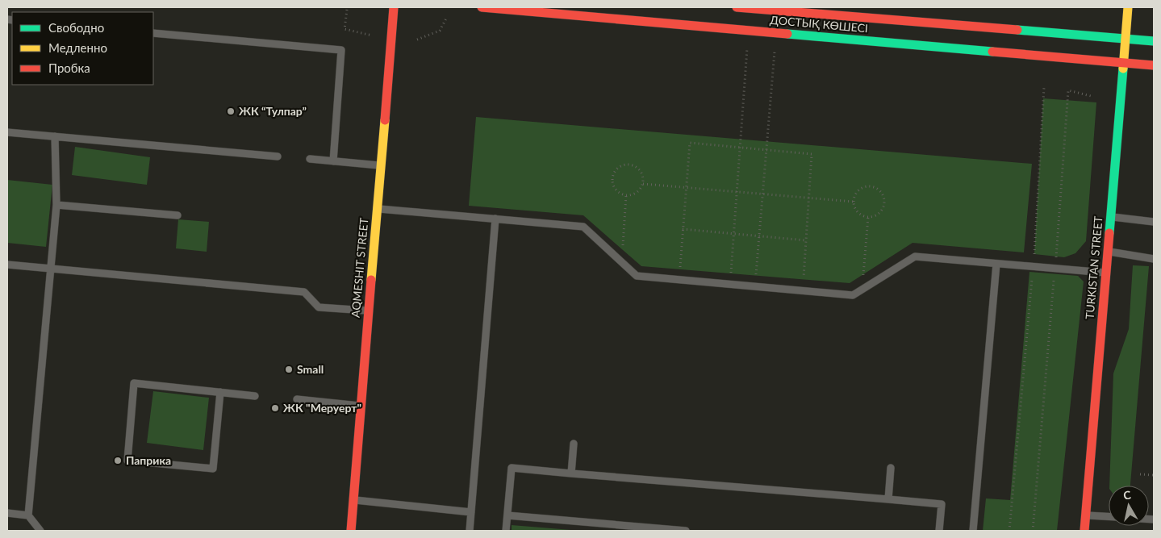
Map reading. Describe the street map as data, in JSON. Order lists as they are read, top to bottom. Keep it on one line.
{"streets":{"street":["ДОСТЫҚ КӨШЕСІ","AQMESHIT STREET","TURKISTAN STREET"]},"crossings":[["ДОСТЫҚ КӨШЕСІ","TURKISTAN STREET"]],"places":["ЖК “Тулпар”","Small","ЖК \"Меруерт\"","Паприка"],"legend":["Свободно","Медленно","Пробка"],"north":"top"}
